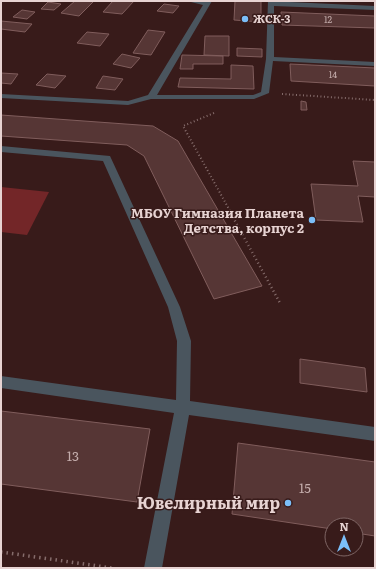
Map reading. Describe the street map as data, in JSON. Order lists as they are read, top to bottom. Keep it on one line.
{"places":["ЖСК-3","МБОУ Гимназия Планета Детства, корпус 2","Ювелирный мир"],"house_numbers":["12","14","13","15"],"north":"top"}
